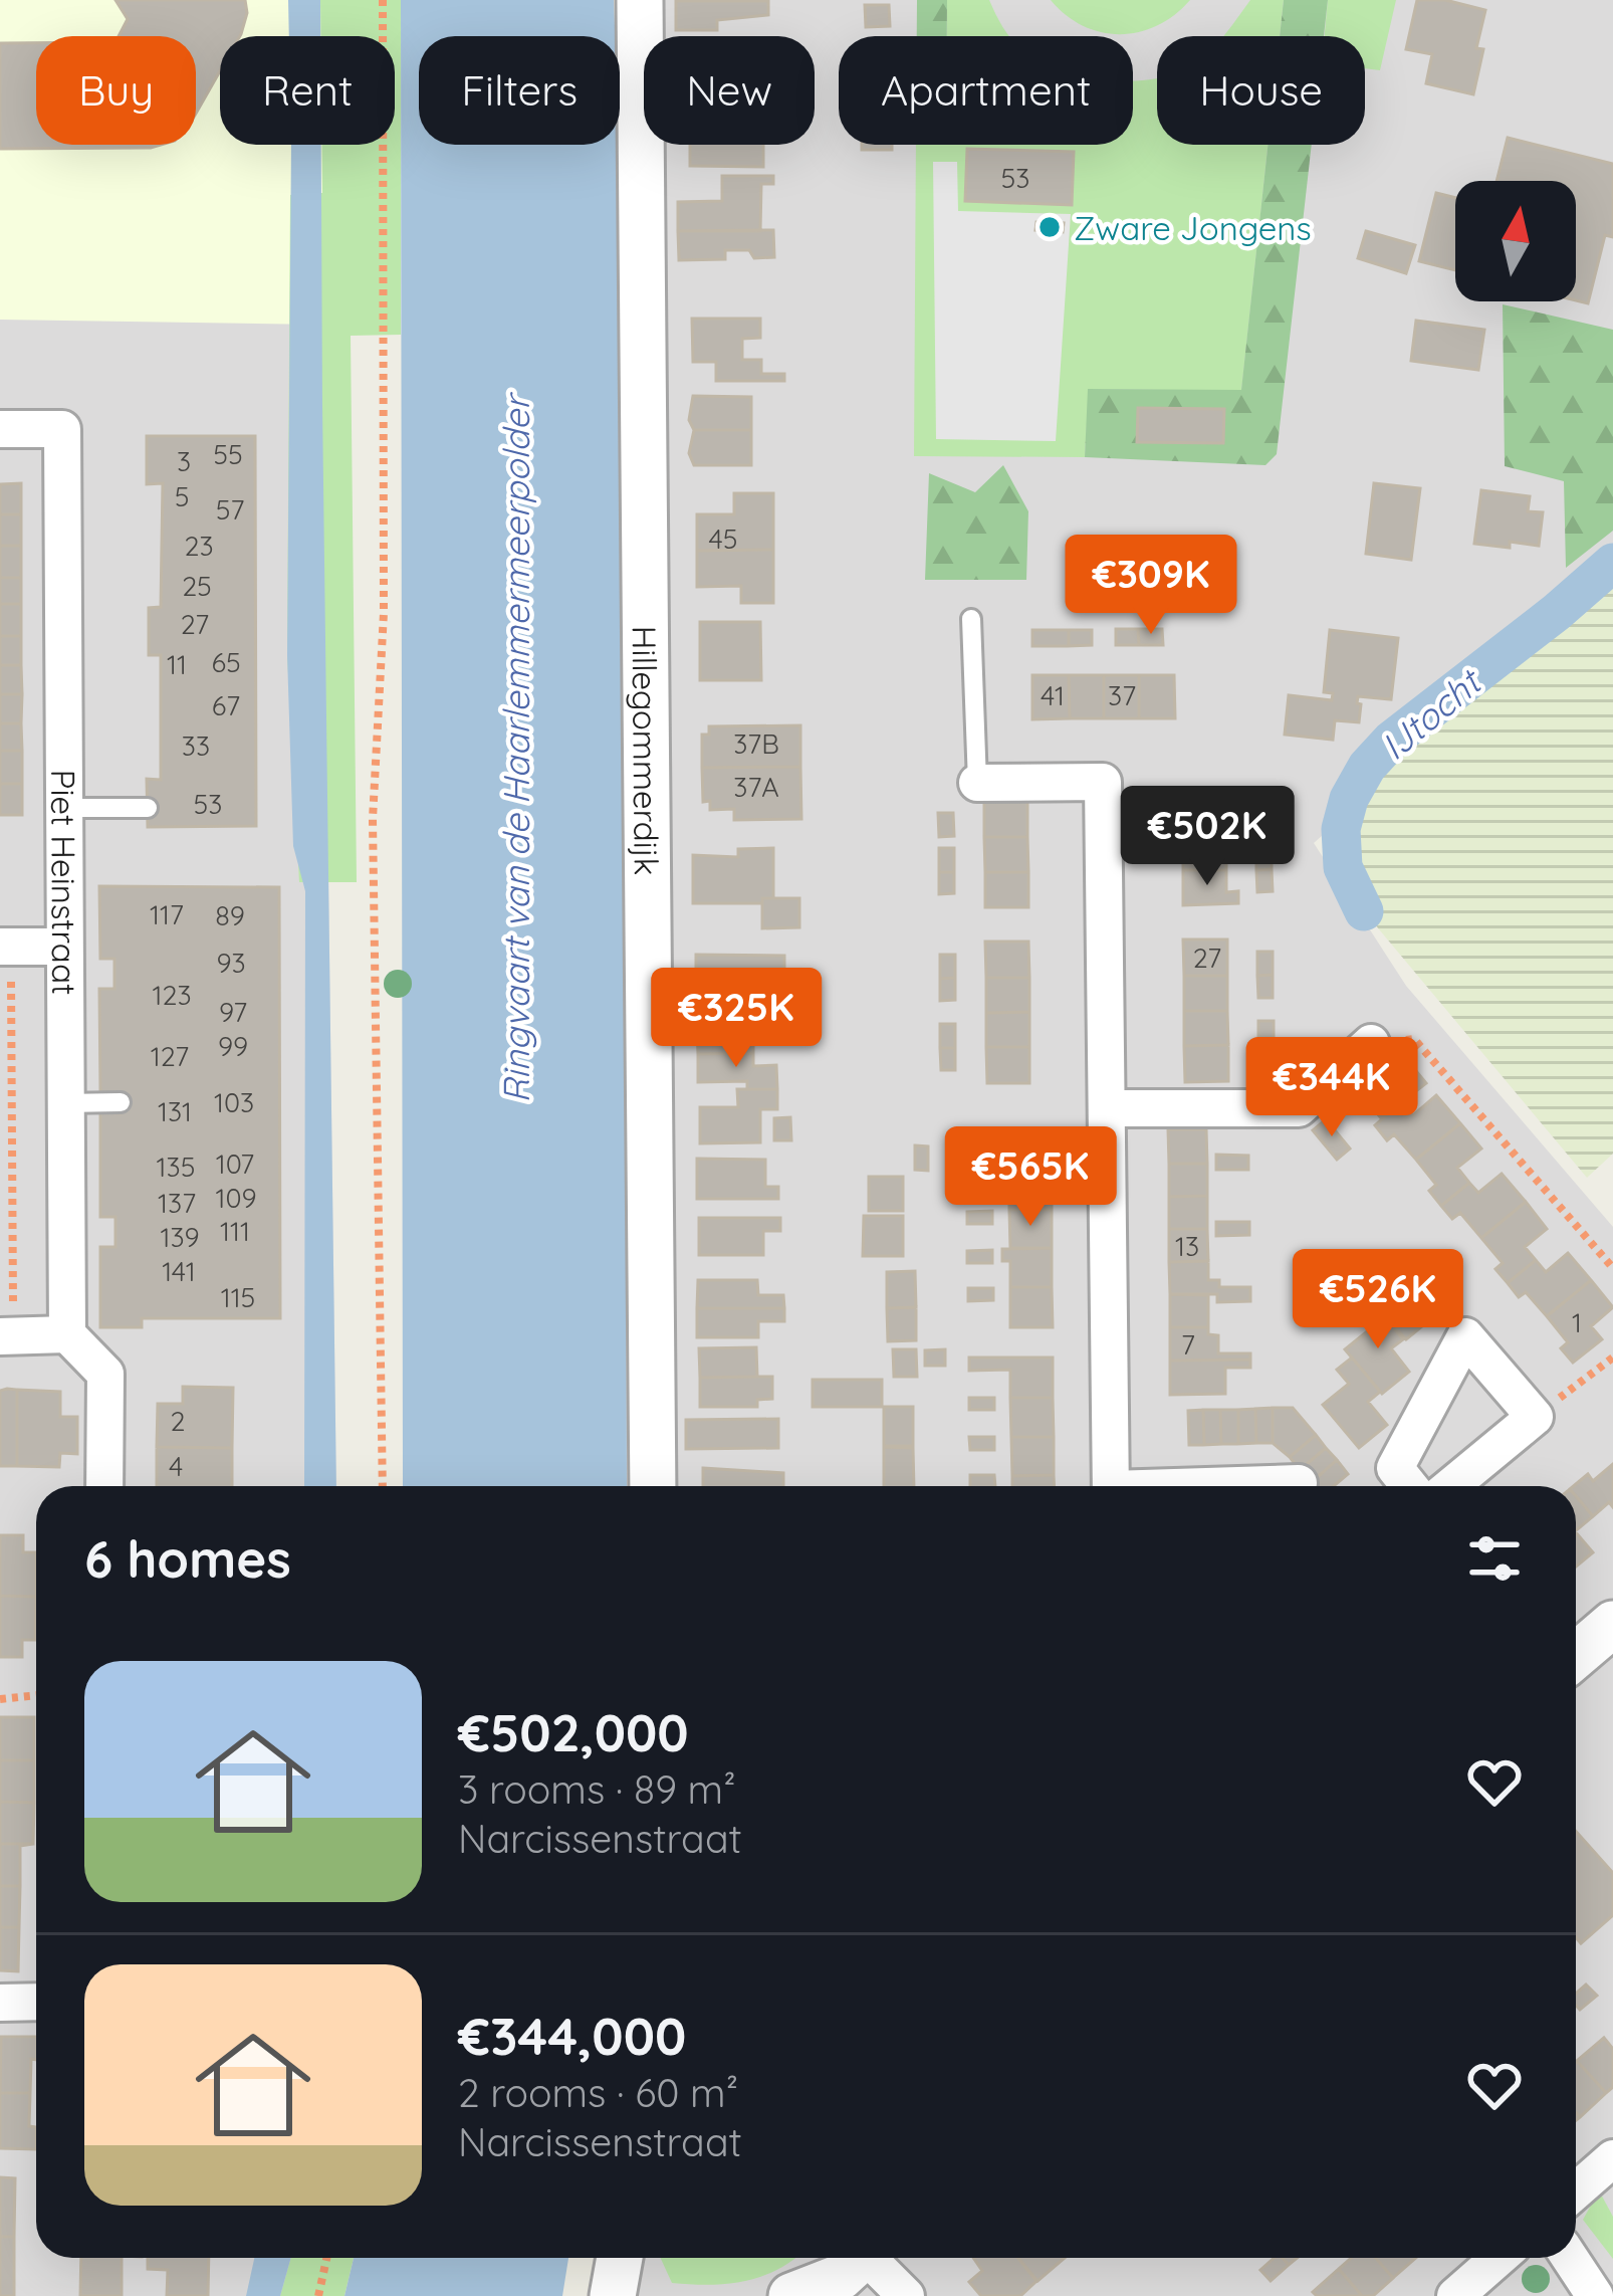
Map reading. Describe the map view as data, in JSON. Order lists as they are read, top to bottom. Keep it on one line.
{"streets":{"street":["Hillegommerdijk","Piet Heinstraat"]},"water":["IJtocht","Ringvaart van de Haarlemmermeerpolder"],"places":["Zware Jongens"],"house_numbers":["53","55","3","5","57","45","23","25","27","65","11","41","37","67","37B","33","37A","53","117","89","27","93","123","97","99","127","103","131","107","135","109","137","111","139","13","141","115","1","7","2","4"],"north":"top","page":{"chip":["Buy","Rent","Filters","New","Apartment","House"],"price":["€309K","€502K","€325K","€344K","€565K","€526K"],"heading":"6 homes","list":[{"name":"€502,000","note":"3 rooms · 89 m² · Narcissenstraat"},{"name":"€344,000","note":"2 rooms · 60 m² · Narcissenstraat"}]}}
